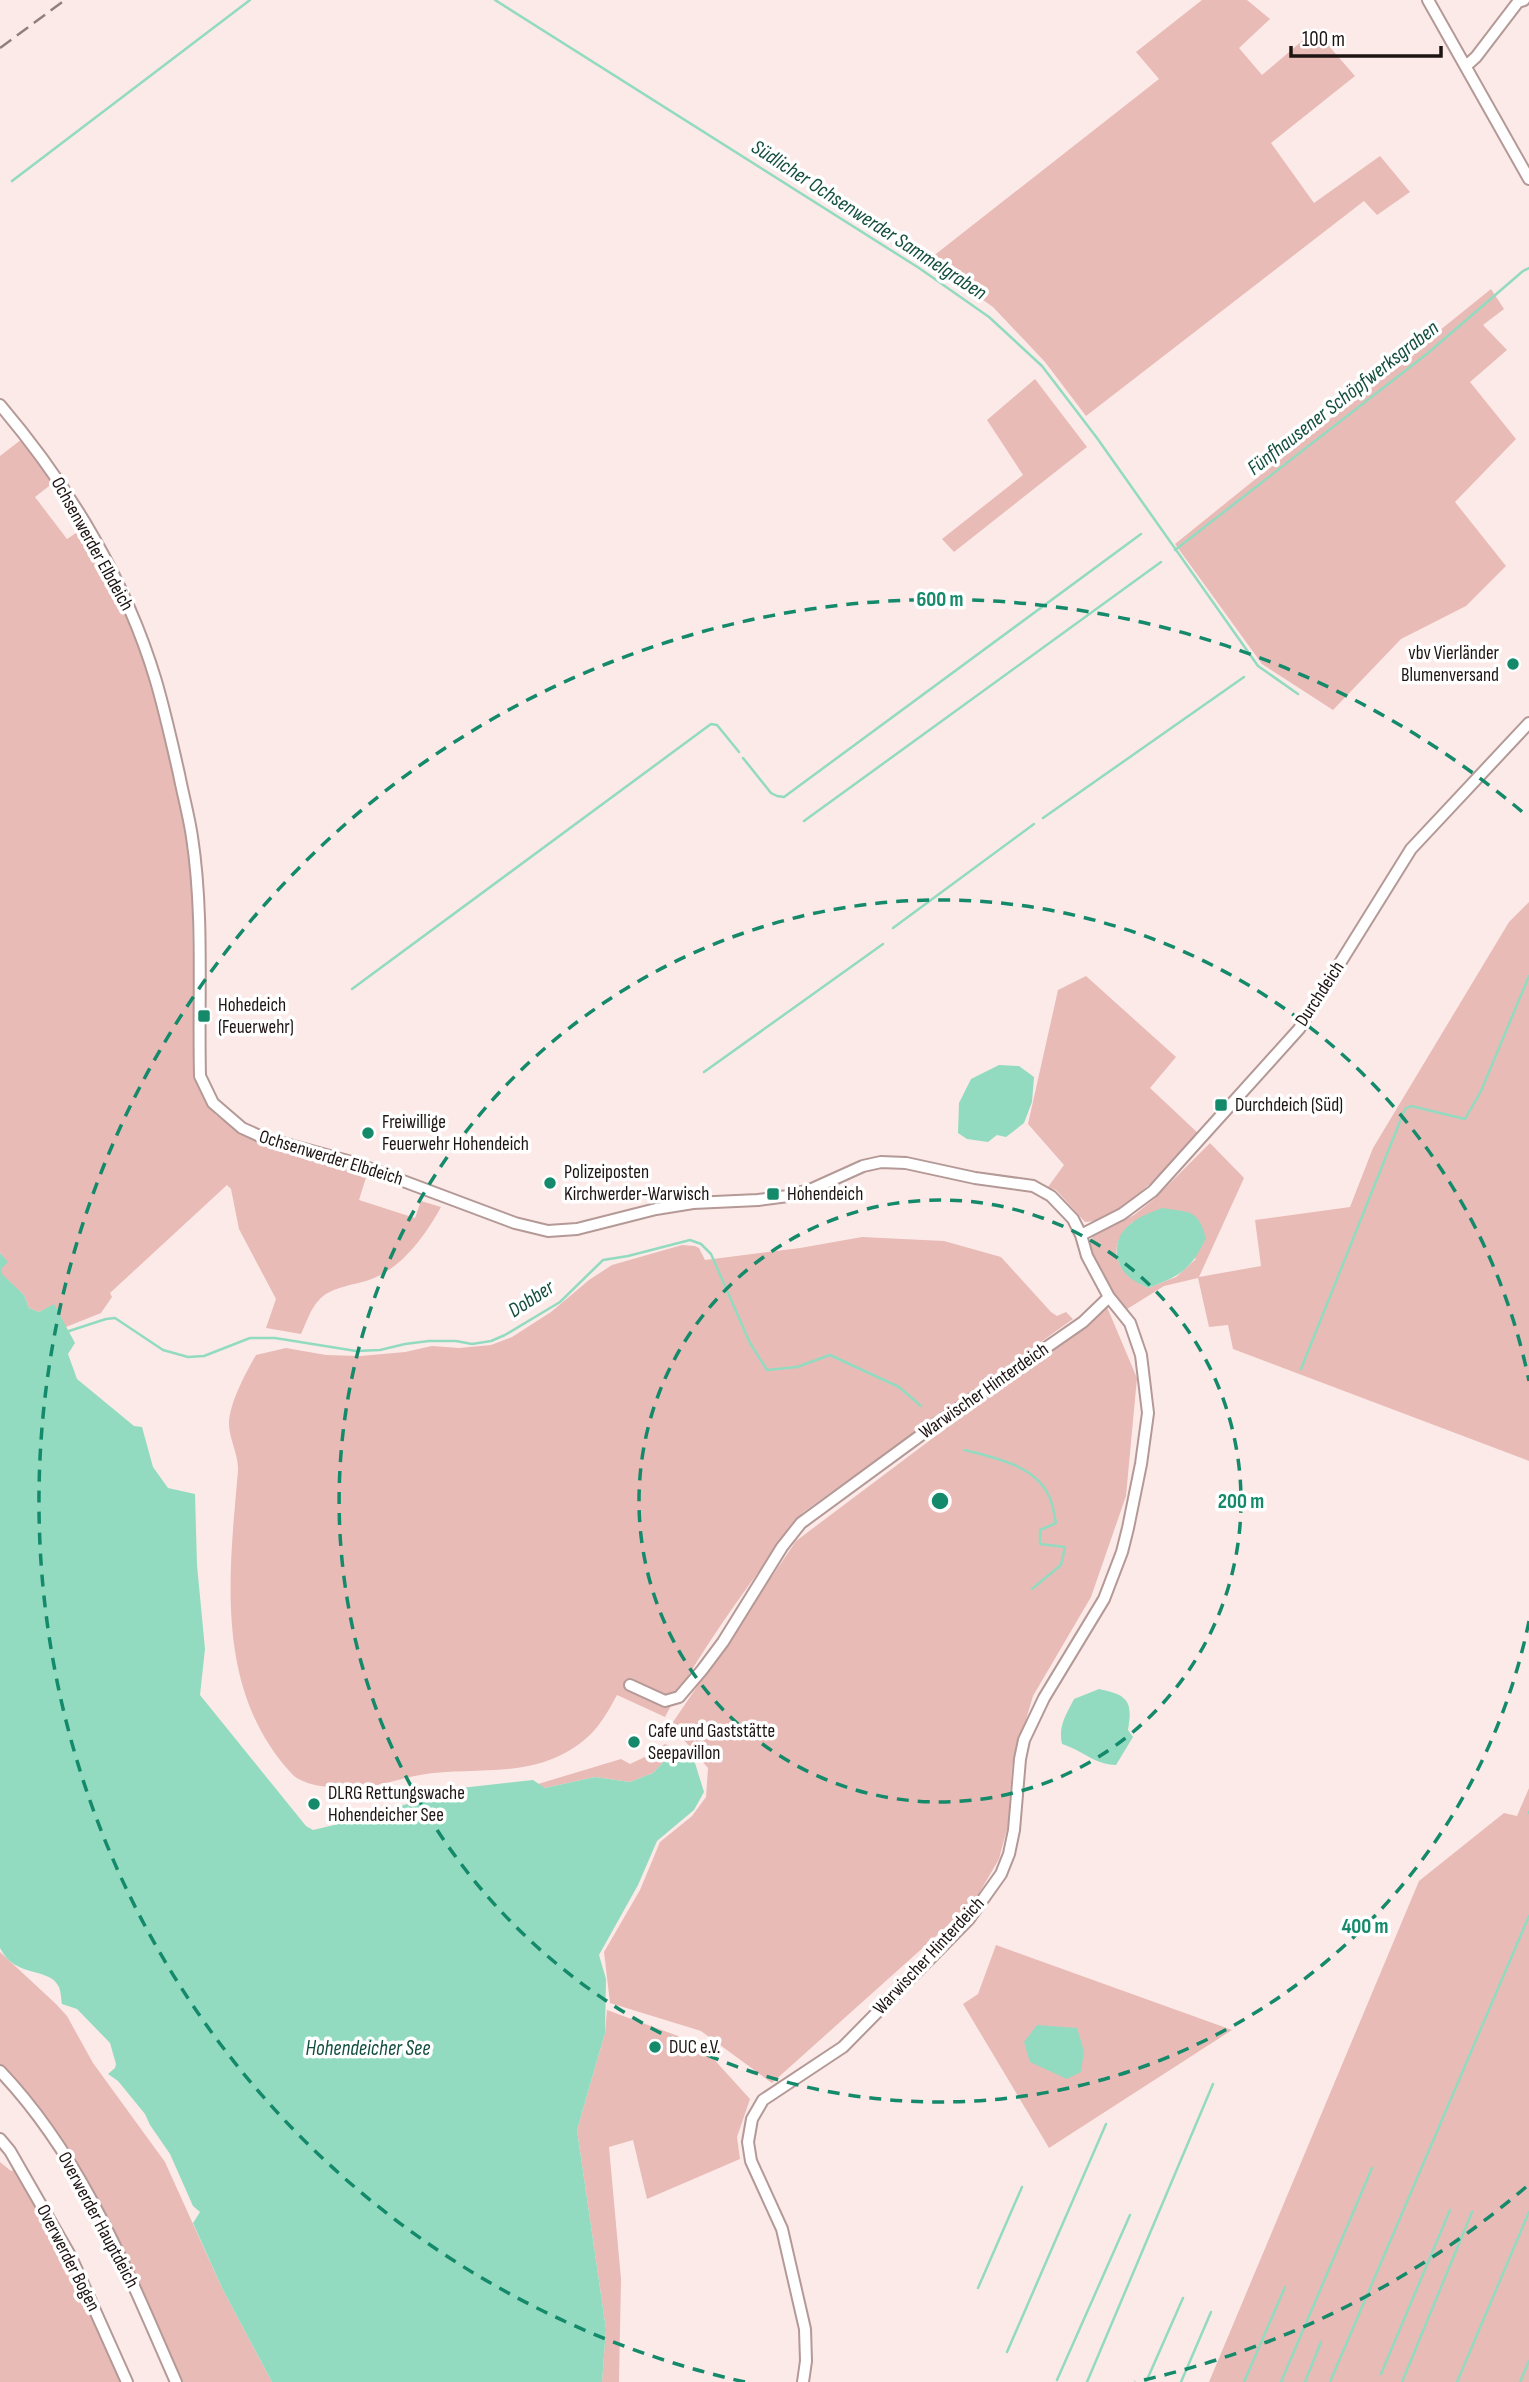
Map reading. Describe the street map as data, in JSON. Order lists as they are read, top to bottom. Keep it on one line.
{"streets":{"street":["Ochsenwerder Elbdeich","Durchdeich","Warwischer Hinterdeich","Overwerder Hauptdeich","Overwerder Bogen"]},"crossings":[["Ochsenwerder Elbdeich","Durchdeich"],["Ochsenwerder Elbdeich","Warwischer Hinterdeich"],["Durchdeich","Warwischer Hinterdeich"]],"water":["Südlicher Ochsenwerder Sammelgraben","Fünfhausener Schöpfwerksgraben","Dobber","Hohendeicher See"],"places":{"other":["vbv Vierländer Blumenversand","Freiwillige Feuerwehr Hohendeich","Polizeiposten Kirchwerder-Warwisch","Cafe und Gaststätte Seepavillon","DLRG Rettungswache Hohendeicher See","DUC e.V."],"transit":["Hohedeich (Feuerwehr)","Durchdeich (Süd)","Hohendeich"]},"scale_bar":"100 m","rings":["600 m","200 m","400 m"]}
